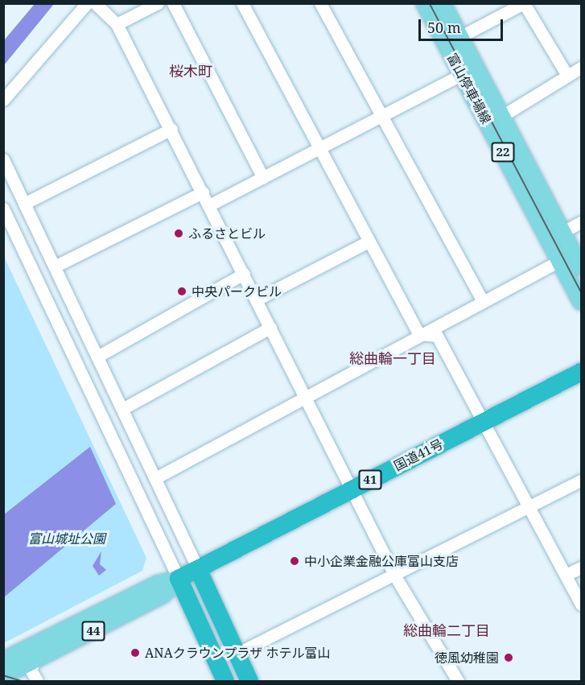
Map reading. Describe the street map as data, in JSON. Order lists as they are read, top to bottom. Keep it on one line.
{"streets":{"highway":["国道41号","41"],"main road":["富山停車場線","22","44"]},"crossings":[["国道41号","44"]],"districts":["桜木町","総曲輪一丁目","総曲輪二丁目"],"parks":["富山城址公園"],"places":["ふるさとビル","中央パークビル","中小企業金融公庫富山支店","ANAクラウンプラザ ホテル富山","徳風幼稚園"],"scale_bar":"50 m"}
